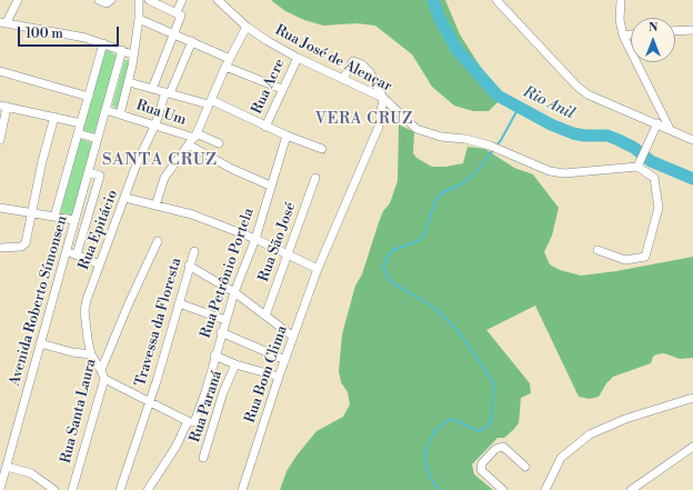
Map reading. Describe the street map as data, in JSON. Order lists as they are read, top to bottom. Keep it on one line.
{"streets":{"street":["Rua José de Alençar","Rua Acre","Rua Um","Rua Epitácio","Rua São José","Rua Petrônio Portela","Avenida Roberto Símonsen","Travessa da Floresta","Rua Bom Clima","Rua Paraná","Rua Santa Laura"]},"crossings":[["Rua José de Alençar","Rua Acre"],["Rua José de Alençar","Rua Bom Clima"],["Rua Um","Rua Epitácio"],["Rua Petrônio Portela","Travessa da Floresta"],["Travessa da Floresta","Rua Santa Laura"]],"districts":["VERA CRUZ","SANTA CRUZ"],"water":["Rio Anil"],"scale_bar":"100 m","north":"top"}
